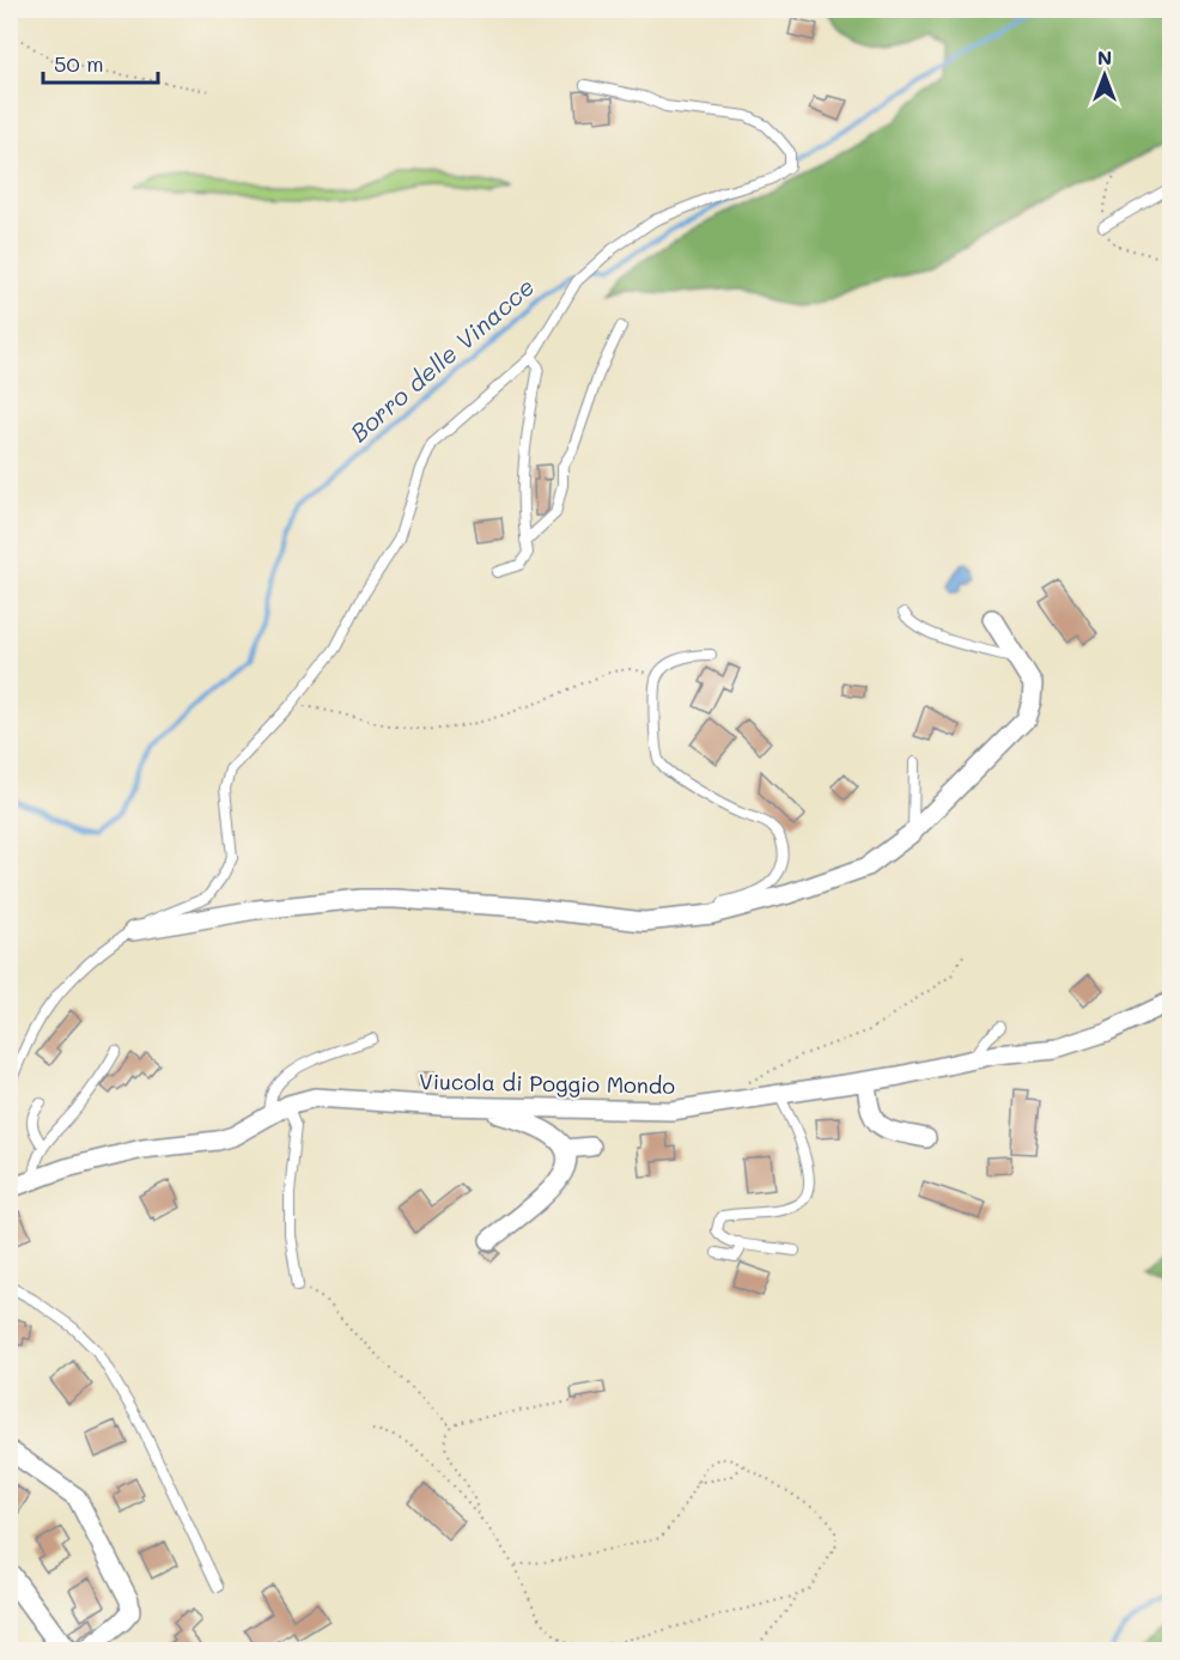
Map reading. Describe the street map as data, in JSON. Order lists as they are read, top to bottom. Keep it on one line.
{"streets":{"street":["Viucola di Poggio Mondo"]},"water":["Borro delle Vinacce"],"scale_bar":"50 m","north":"top"}
